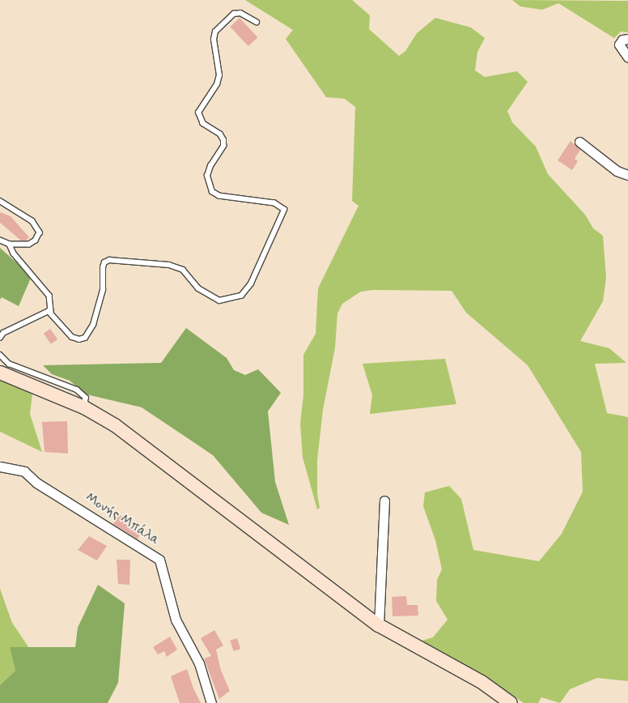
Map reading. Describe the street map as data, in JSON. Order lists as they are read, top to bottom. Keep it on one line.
{"streets":{"street":["Μονής Μπάλα"]}}
